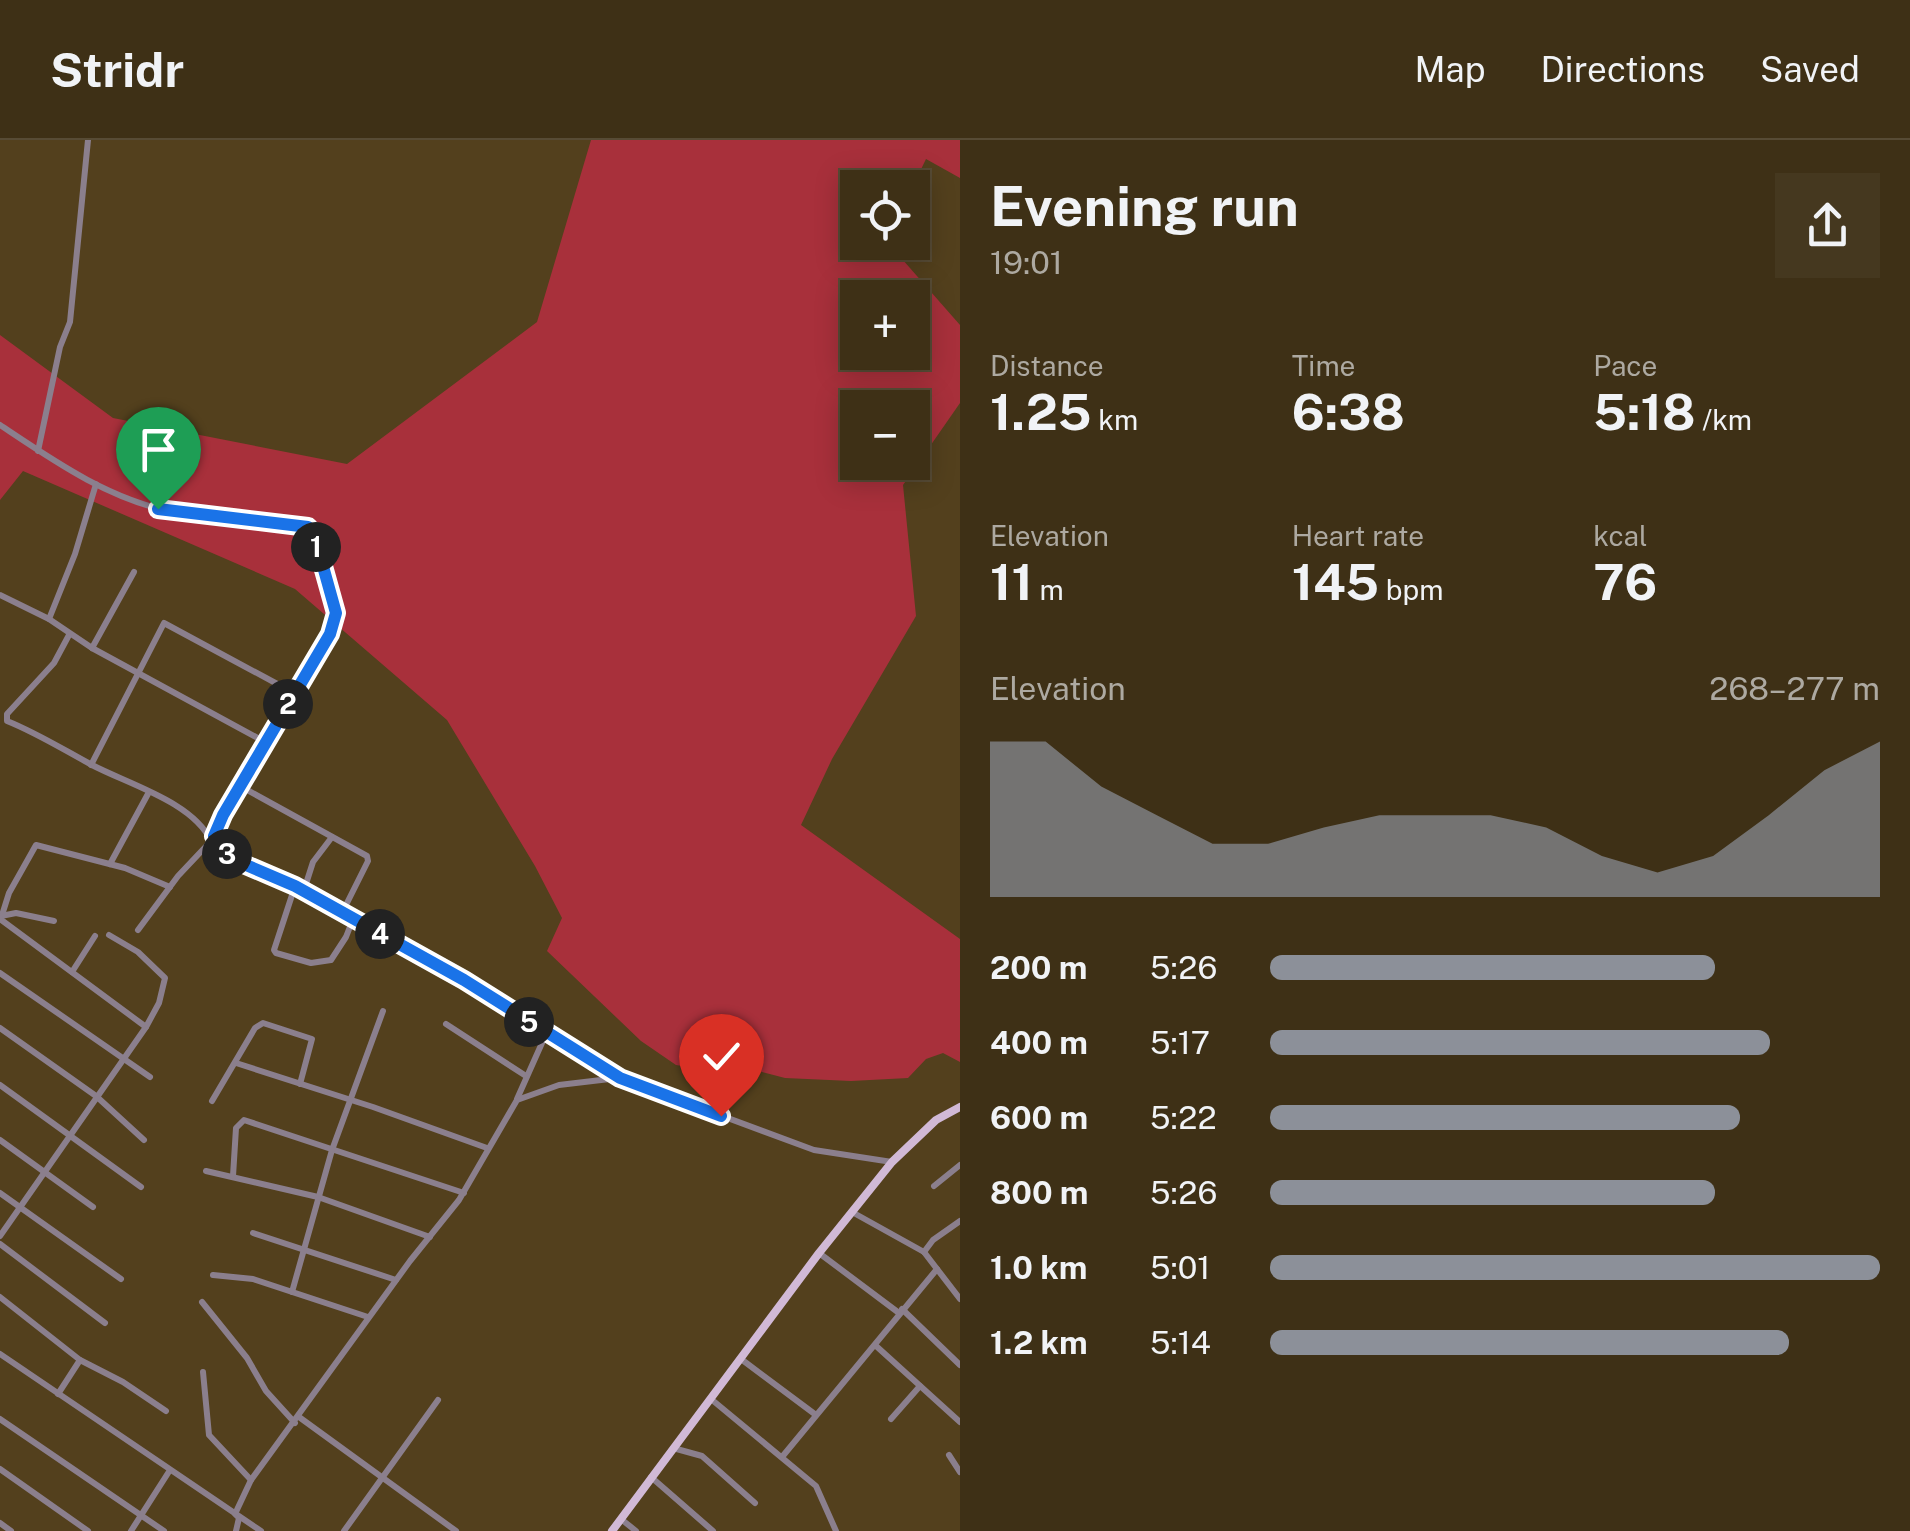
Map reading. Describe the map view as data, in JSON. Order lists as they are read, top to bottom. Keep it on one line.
{"page":{"header":"Stridr","nav":["Map","Directions","Saved"],"heading":["Evening run","19:01"],"map_buttons":["+","−"],"stats":[["Distance","1.25 km"],["Time","6:38"],["Pace","5:18 /km"],["Elevation","11 m"],["Heart rate","145 bpm"],["kcal","76"]],"pins":["1","2","3","4","5"],"chart":["Elevation","268–277 m"],"list":[{"name":"200 m","note":"5:26"},{"name":"400 m","note":"5:17"},{"name":"600 m","note":"5:22"},{"name":"800 m","note":"5:26"},{"name":"1.0 km","note":"5:01"},{"name":"1.2 km","note":"5:14"}]}}
